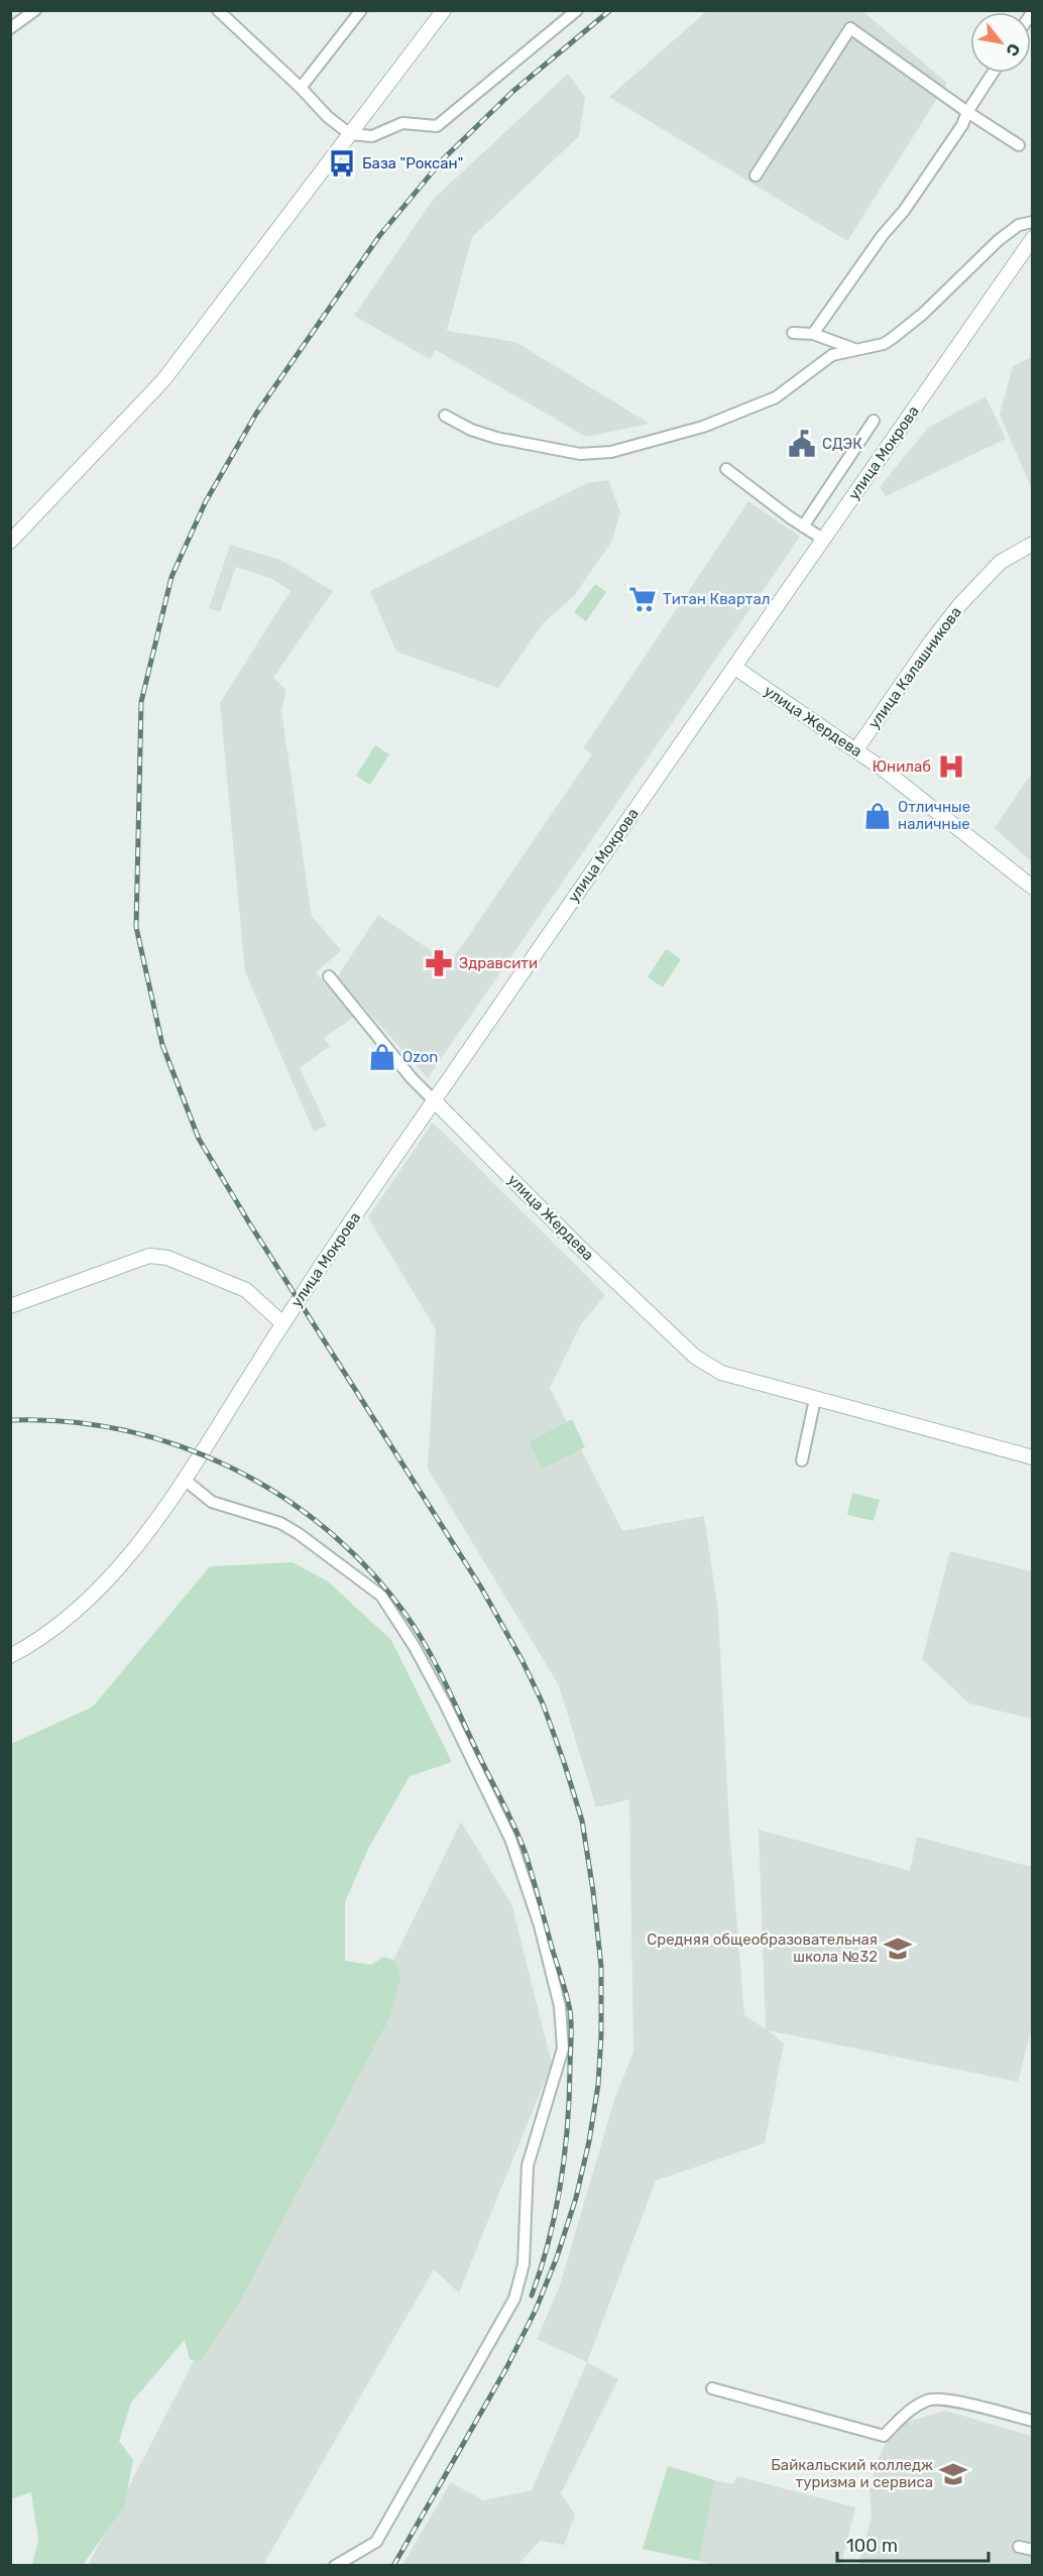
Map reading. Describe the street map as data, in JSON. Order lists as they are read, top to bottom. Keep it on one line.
{"streets":{"main road":["улица Мокрова","улица Калашникова","улица Жердева"]},"crossings":[["улица Мокрова","улица Жердева"],["улица Калашникова","улица Жердева"]],"places":{"bus stop":["База \"Роксан\""],"public building":["СДЭК"],"supermarket":["Титан Квартал"],"hospital":["Юнилаб"],"shop":["Отличные наличные","Ozon"],"pharmacy":["Здравсити"],"school or university":["Средняя общеобразовательная школа №32","Байкальский колледж туризма и сервиса"]},"scale_bar":"100 m","north":"bottom right"}
